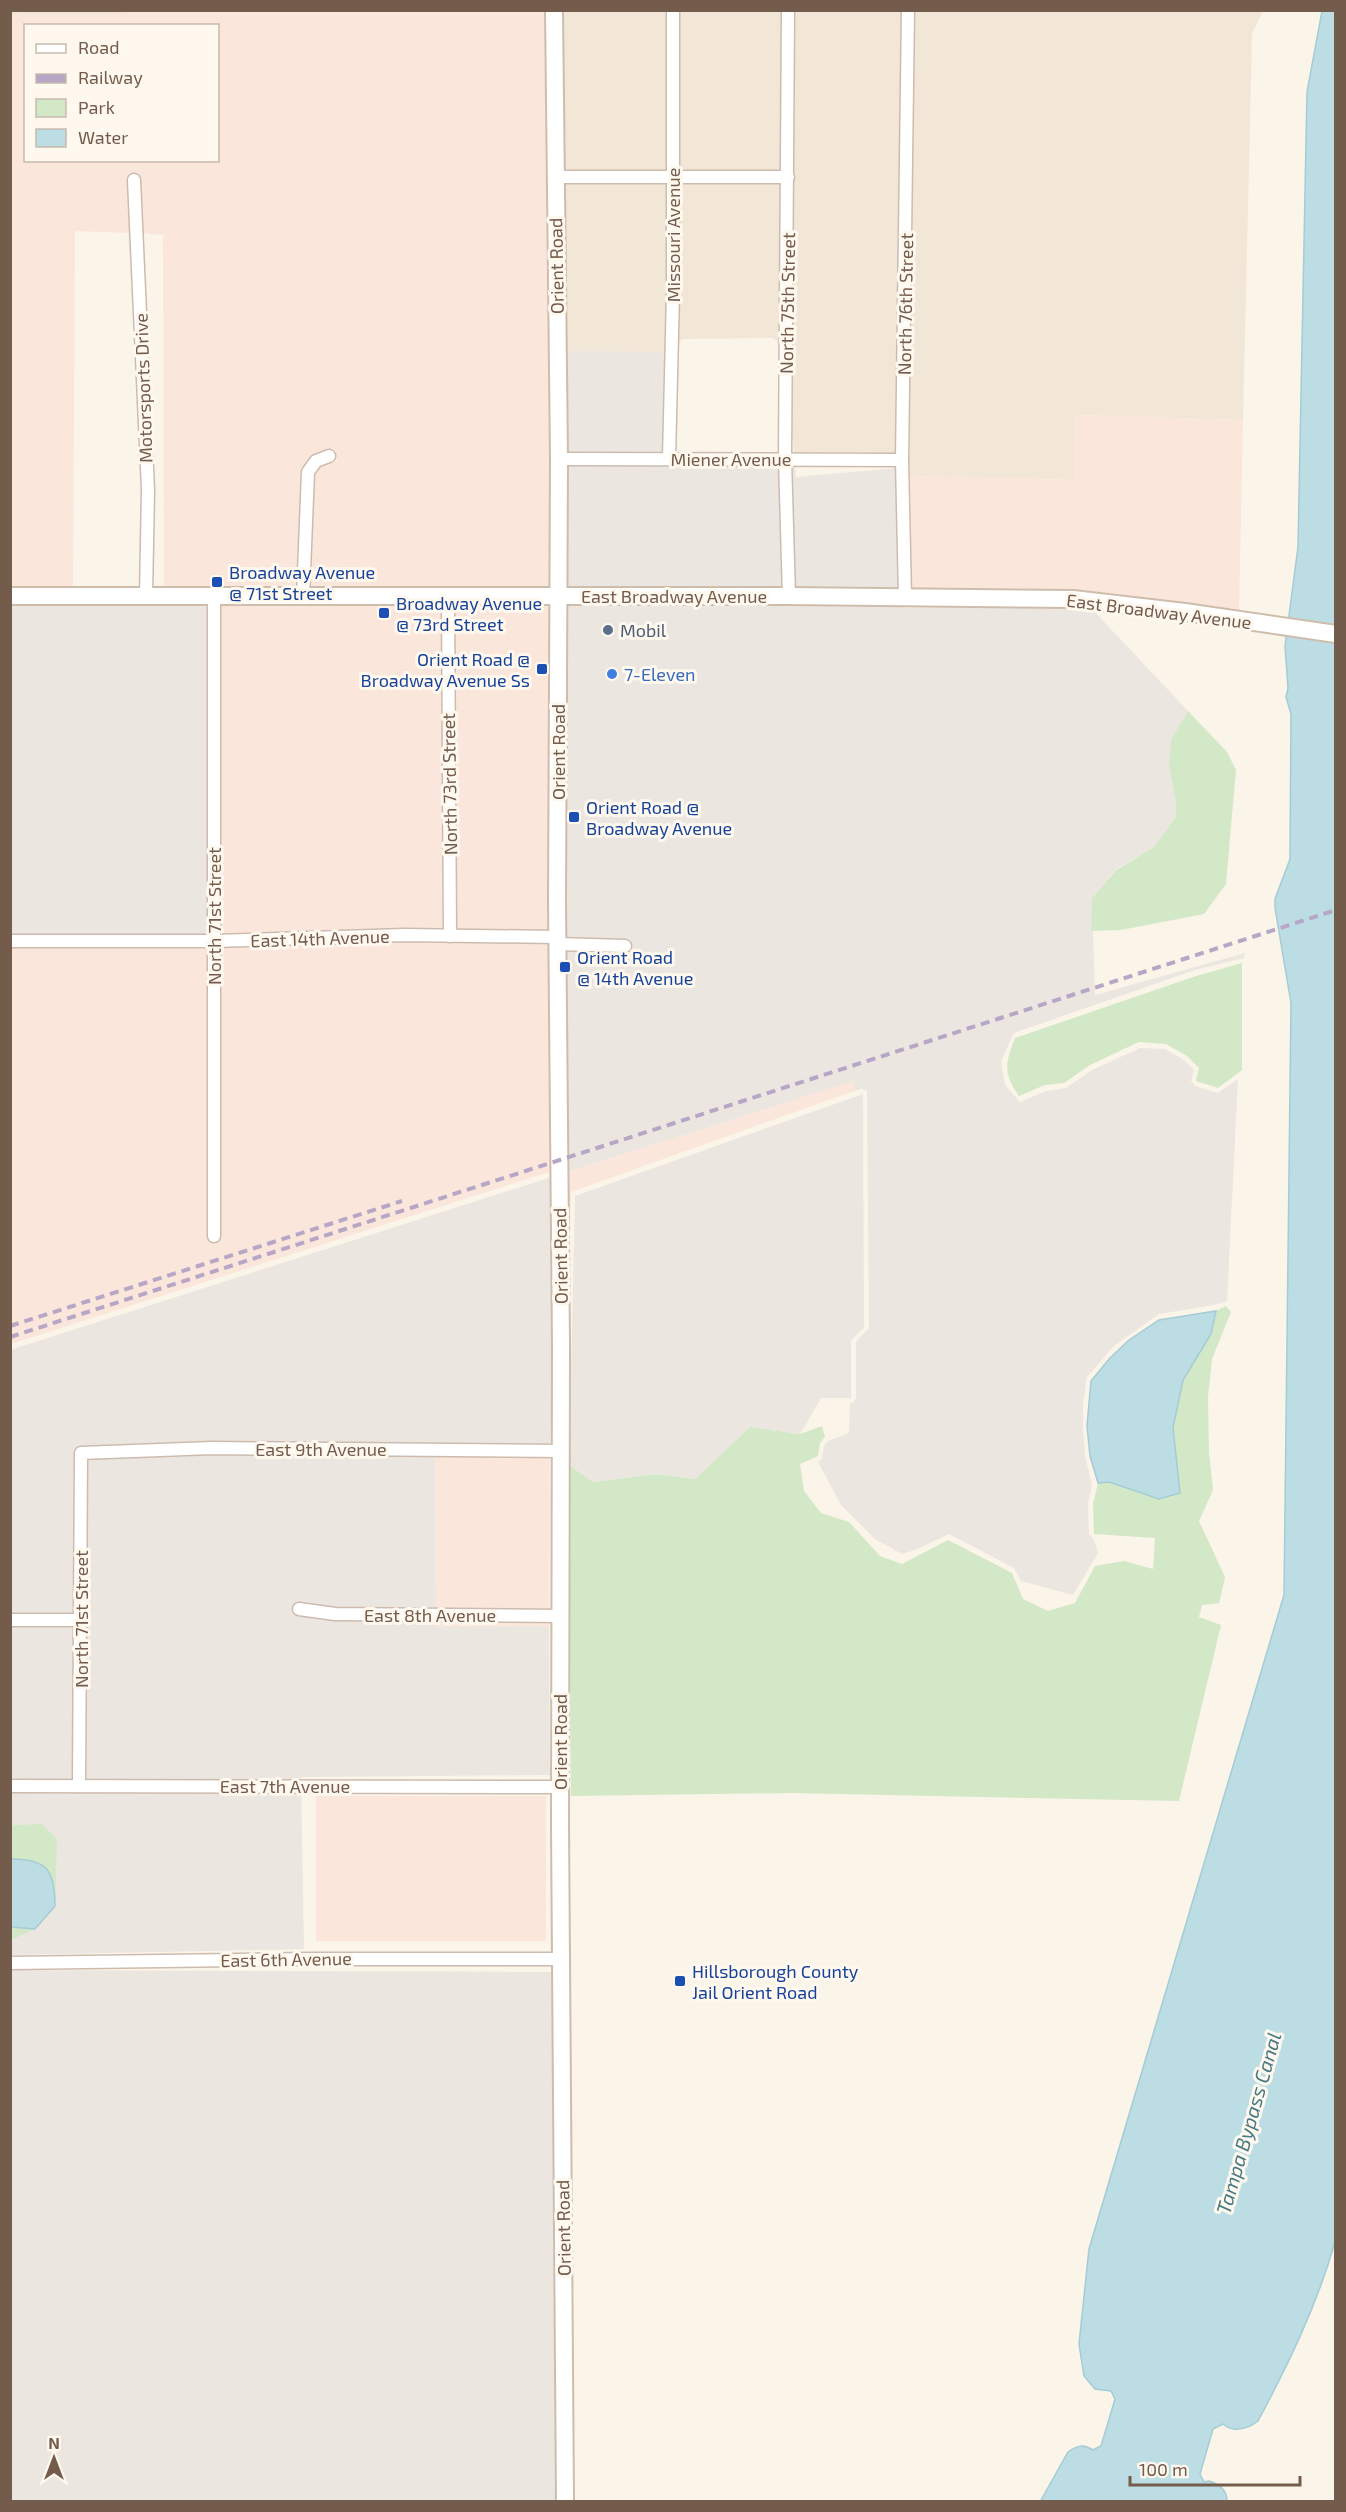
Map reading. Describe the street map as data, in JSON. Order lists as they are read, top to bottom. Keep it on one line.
{"streets":{"street":["Missouri Avenue","Orient Road","North 75th Street","North 76th Street","Motorsports Drive","Miener Avenue","East Broadway Avenue","North 73rd Street","North 71st Street","East 14th Avenue","East 9th Avenue","East 8th Avenue","East 7th Avenue","East 6th Avenue"]},"crossings":[["Missouri Avenue","Miener Avenue"],["Orient Road","Miener Avenue"],["Orient Road","East Broadway Avenue"],["Orient Road","East 14th Avenue"],["Orient Road","East 9th Avenue"],["Orient Road","East 8th Avenue"],["Orient Road","East 7th Avenue"],["Orient Road","East 6th Avenue"],["North 75th Street","Miener Avenue"],["North 75th Street","East Broadway Avenue"],["North 76th Street","Miener Avenue"],["North 76th Street","East Broadway Avenue"],["Motorsports Drive","East Broadway Avenue"],["East Broadway Avenue","North 73rd Street"],["East Broadway Avenue","North 71st Street"],["North 73rd Street","East 14th Avenue"],["North 71st Street","East 14th Avenue"],["North 71st Street","East 9th Avenue"],["North 71st Street","East 7th Avenue"]],"water":["Tampa Bypass Canal"],"places":{"transit":["Broadway Avenue @ 71st Street","Broadway Avenue @ 73rd Street","Orient Road @ Broadway Avenue Ss","Orient Road @ Broadway Avenue","Orient Road @ 14th Avenue","Hillsborough County Jail Orient Road"],"other":["Mobil","7-Eleven"]},"legend":["Road","Railway","Park","Water"],"scale_bar":"100 m","north":"top"}
